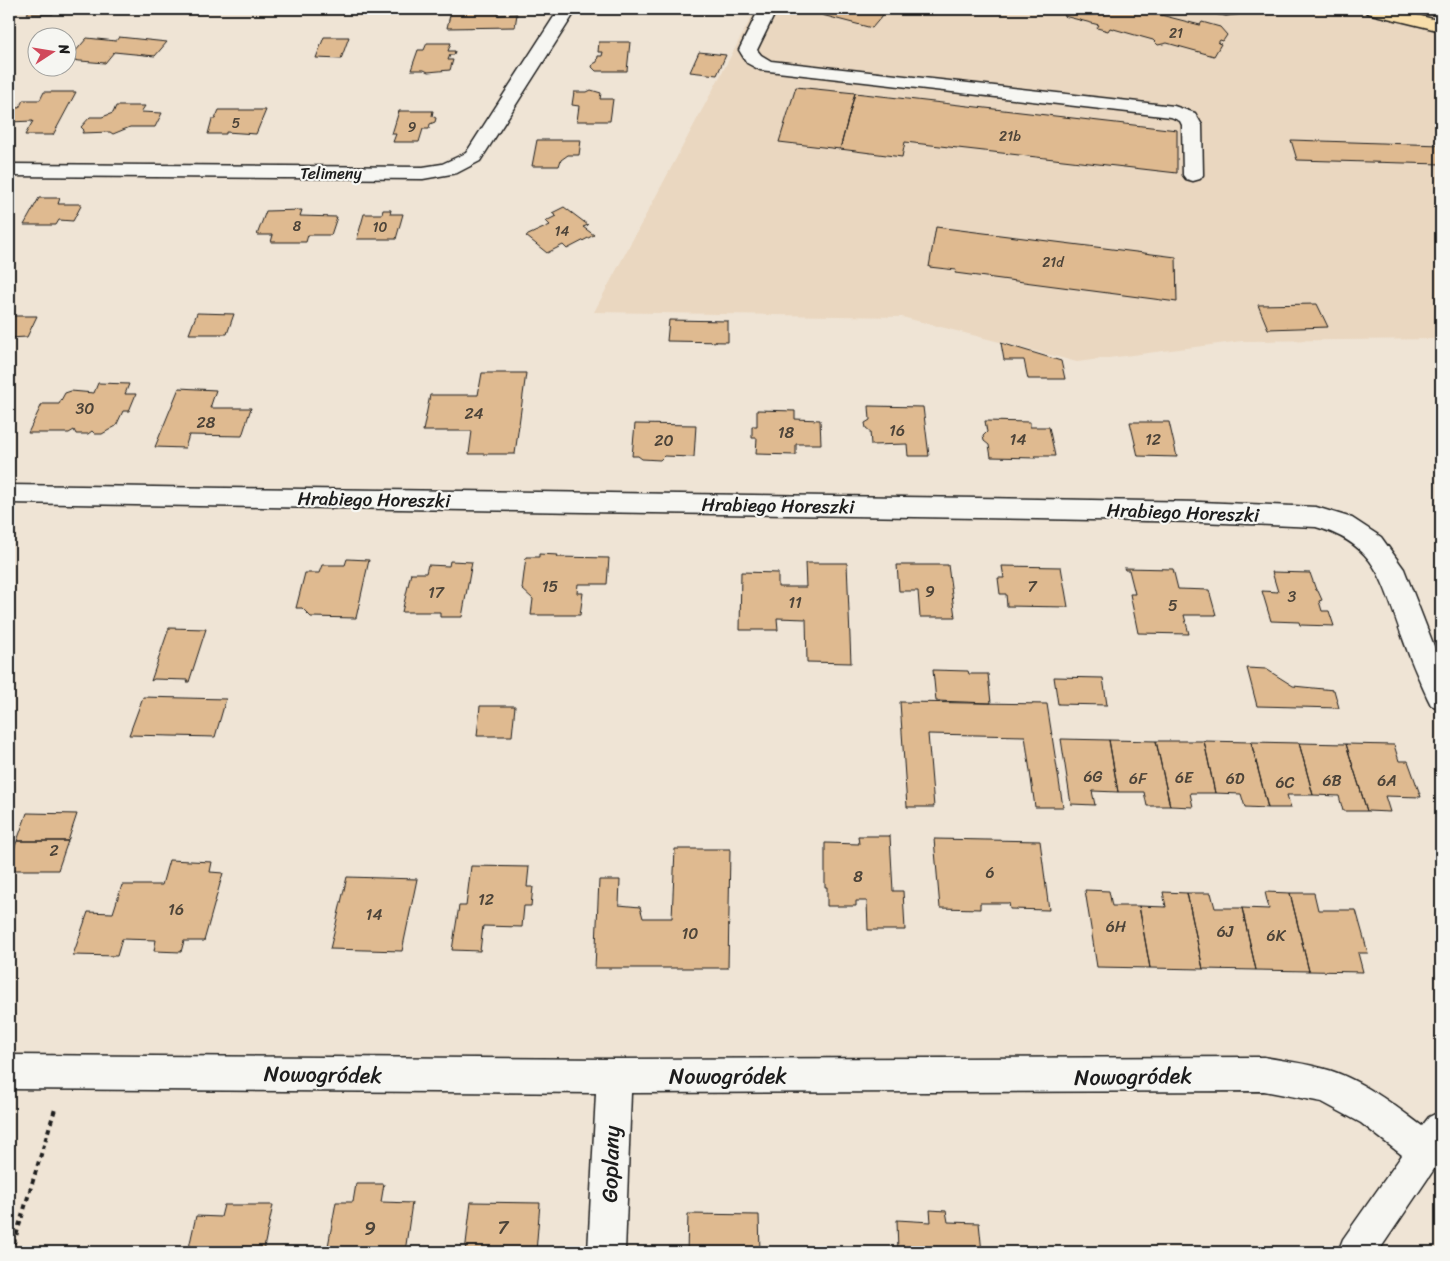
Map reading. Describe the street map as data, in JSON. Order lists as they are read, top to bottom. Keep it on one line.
{"streets":{"street":["Telimeny","Hrabiego Horeszki","Nowogródek","Goplany"]},"crossings":[["Nowogródek","Goplany"]],"house_numbers":["21","5","9","21b","8","10","14","21d","30","24","28","16","18","14","12","20","15","7","9","17","3","11","5","6G","6E","6F","6D","6B","6A","6C","2","6","8","12","16","14","6H","6J","10","6K","7","9"],"north":"right"}
